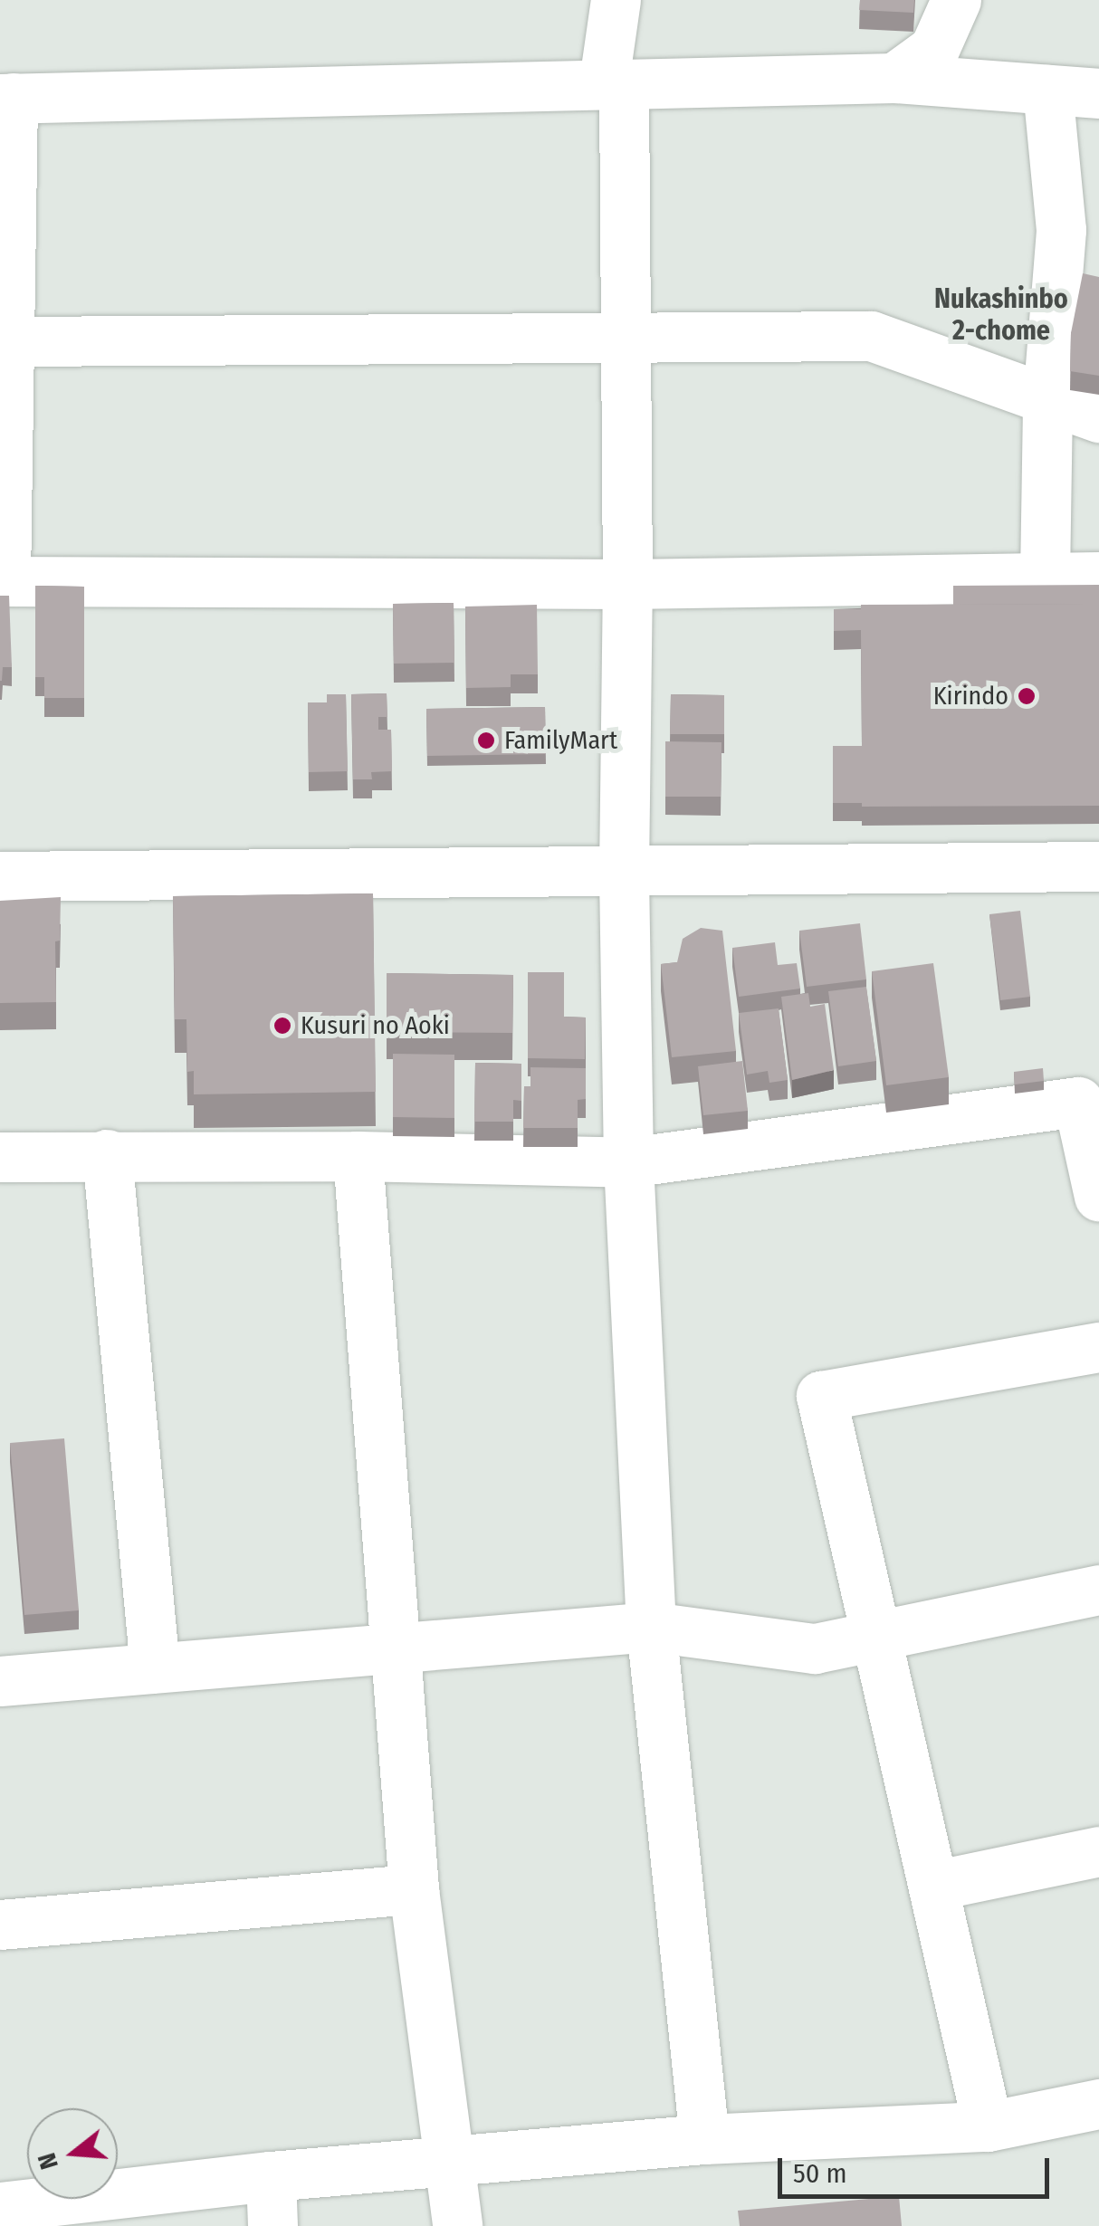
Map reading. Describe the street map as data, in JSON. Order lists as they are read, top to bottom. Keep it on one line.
{"districts":["Nukashinbo 2-chome"],"places":["Kirindo","FamilyMart","Kusuri no Aoki"],"scale_bar":"50 m","north":"left"}
